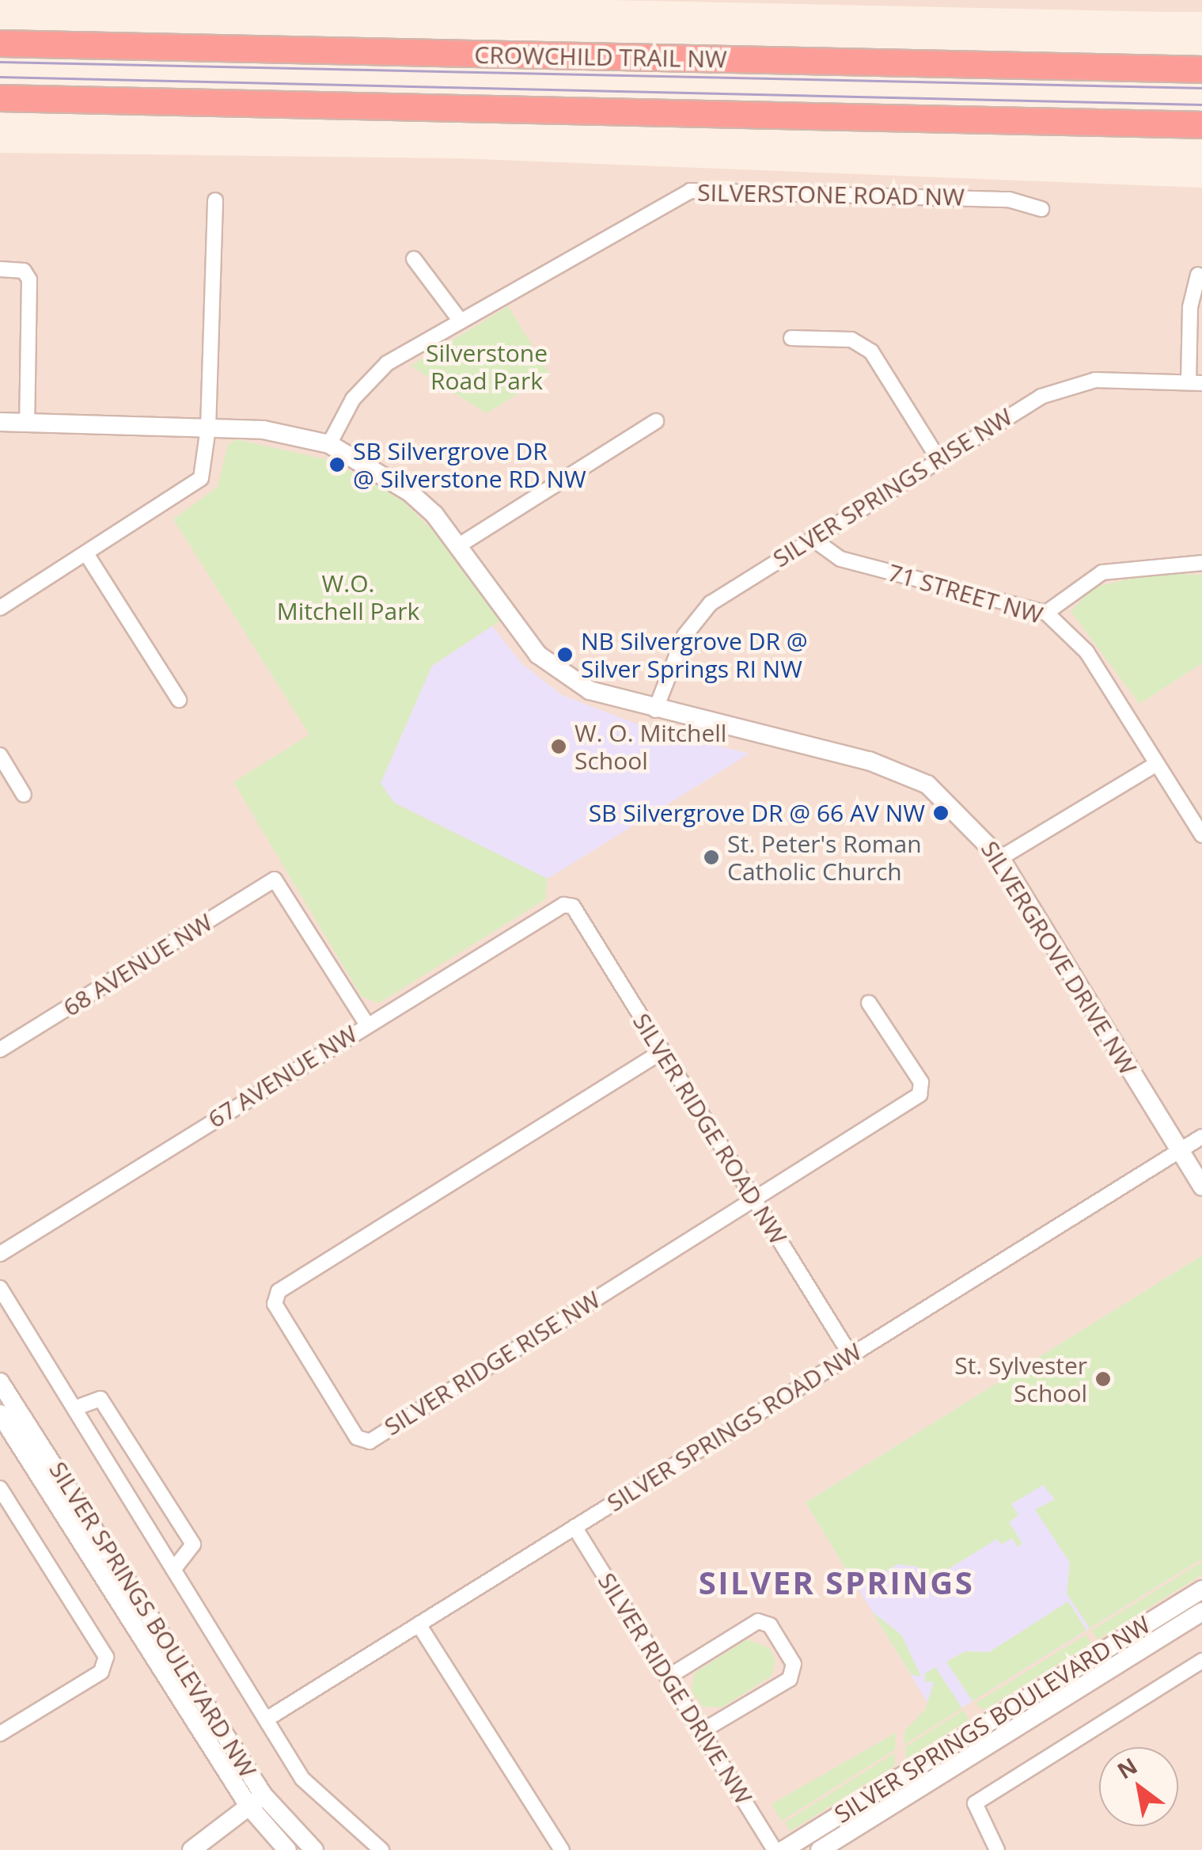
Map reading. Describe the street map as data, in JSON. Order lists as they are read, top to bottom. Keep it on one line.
{"streets":{"highway":["CROWCHILD TRAIL NW"],"street":["SILVERSTONE ROAD NW","SILVER SPRINGS RISE NW","71 STREET NW","SILVERGROVE DRIVE NW","68 AVENUE NW","67 AVENUE NW","SILVER RIDGE ROAD NW","SILVER RIDGE RISE NW","SILVER SPRINGS ROAD NW","SILVER SPRINGS BOULEVARD NW","SILVER RIDGE DRIVE NW"]},"crossings":[["SILVERSTONE ROAD NW","SILVERGROVE DRIVE NW"],["SILVER SPRINGS RISE NW","71 STREET NW"],["SILVER SPRINGS RISE NW","SILVERGROVE DRIVE NW"],["SILVERGROVE DRIVE NW","SILVER SPRINGS ROAD NW"],["68 AVENUE NW","67 AVENUE NW"],["67 AVENUE NW","SILVER RIDGE ROAD NW"],["SILVER RIDGE ROAD NW","SILVER RIDGE RISE NW"],["SILVER RIDGE ROAD NW","SILVER SPRINGS ROAD NW"],["SILVER SPRINGS ROAD NW","SILVER RIDGE DRIVE NW"]],"districts":["SILVER SPRINGS"],"parks":["Silverstone Road Park","W.O. Mitchell Park"],"places":["SB Silvergrove DR @ Silverstone RD NW","NB Silvergrove DR @ Silver Springs RI NW","W. O. Mitchell School","SB Silvergrove DR @ 66 AV NW","St. Peter's Roman Catholic Church","St. Sylvester School"],"north":"top left"}
